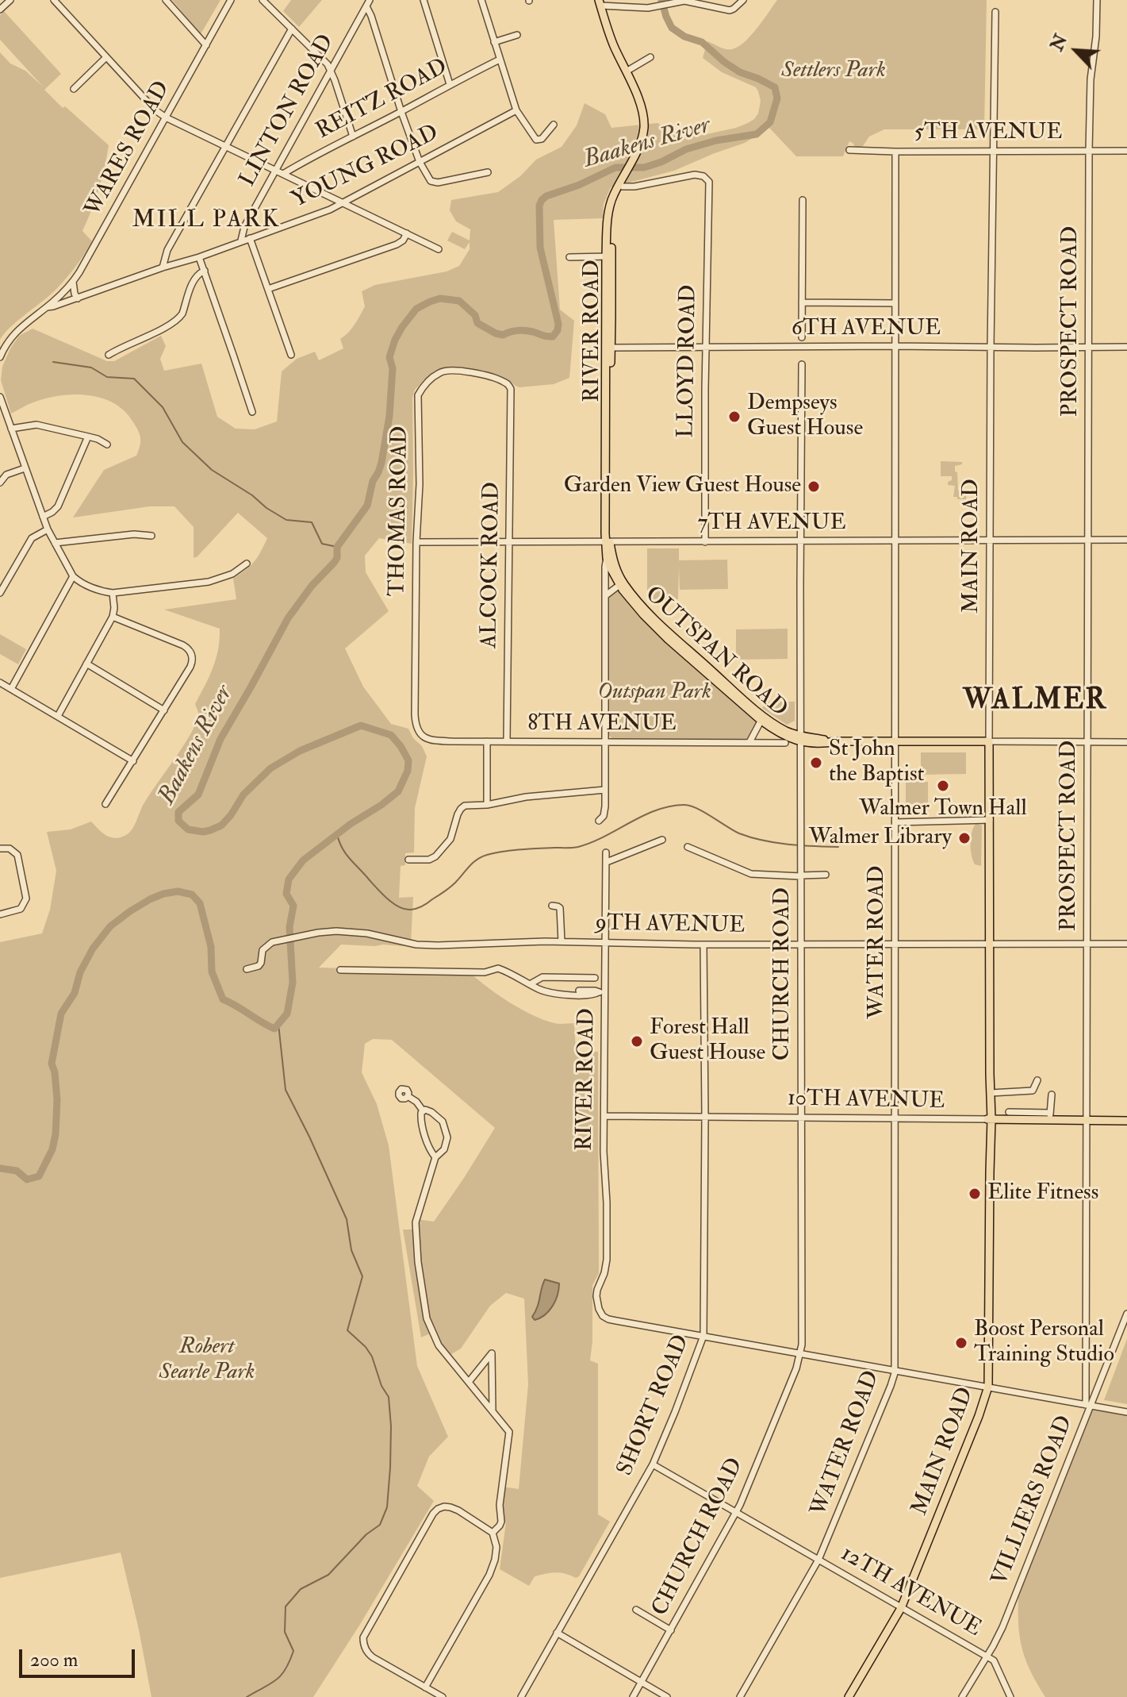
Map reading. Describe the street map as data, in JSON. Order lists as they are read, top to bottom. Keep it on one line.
{"streets":{"main road":["RIVER ROAD","MAIN ROAD","OUTSPAN ROAD","10TH AVENUE"],"street":["REITZ ROAD","LINTON ROAD","5TH AVENUE","WARES ROAD","YOUNG ROAD","PROSPECT ROAD","6TH AVENUE","LLOYD ROAD","THOMAS ROAD","7TH AVENUE","ALCOCK ROAD","8TH AVENUE","9TH AVENUE","WATER ROAD","CHURCH ROAD","SHORT ROAD","VILLIERS ROAD","12TH AVENUE"]},"crossings":[["LINTON ROAD","YOUNG ROAD"],["5TH AVENUE","PROSPECT ROAD"],["5TH AVENUE","MAIN ROAD"],["5TH AVENUE","WATER ROAD"],["WARES ROAD","YOUNG ROAD"],["PROSPECT ROAD","6TH AVENUE"],["PROSPECT ROAD","7TH AVENUE"],["PROSPECT ROAD","9TH AVENUE"],["PROSPECT ROAD","10TH AVENUE"],["PROSPECT ROAD","VILLIERS ROAD"],["6TH AVENUE","RIVER ROAD"],["6TH AVENUE","LLOYD ROAD"],["6TH AVENUE","MAIN ROAD"],["6TH AVENUE","WATER ROAD"],["RIVER ROAD","LLOYD ROAD"],["RIVER ROAD","7TH AVENUE"],["RIVER ROAD","OUTSPAN ROAD"],["RIVER ROAD","9TH AVENUE"],["RIVER ROAD","10TH AVENUE"],["RIVER ROAD","SHORT ROAD"],["LLOYD ROAD","7TH AVENUE"],["THOMAS ROAD","7TH AVENUE"],["THOMAS ROAD","ALCOCK ROAD"],["THOMAS ROAD","8TH AVENUE"],["7TH AVENUE","MAIN ROAD"],["7TH AVENUE","ALCOCK ROAD"],["7TH AVENUE","OUTSPAN ROAD"],["7TH AVENUE","WATER ROAD"],["7TH AVENUE","CHURCH ROAD"],["MAIN ROAD","9TH AVENUE"],["MAIN ROAD","10TH AVENUE"],["MAIN ROAD","12TH AVENUE"],["ALCOCK ROAD","8TH AVENUE"],["OUTSPAN ROAD","CHURCH ROAD"],["9TH AVENUE","WATER ROAD"],["9TH AVENUE","CHURCH ROAD"],["9TH AVENUE","SHORT ROAD"],["WATER ROAD","10TH AVENUE"],["WATER ROAD","12TH AVENUE"],["CHURCH ROAD","10TH AVENUE"],["CHURCH ROAD","12TH AVENUE"],["10TH AVENUE","SHORT ROAD"],["SHORT ROAD","12TH AVENUE"],["VILLIERS ROAD","12TH AVENUE"]],"districts":["MILL PARK","WALMER"],"water":["Baakens River"],"parks":["Settlers Park","Outspan Park","Robert Searle Park"],"places":["Dempseys Guest House","Garden View Guest House","St John the Baptist","Walmer Town Hall","Walmer Library","Forest Hall Guest House","Elite Fitness","Boost Personal Training Studio"],"scale_bar":"200 m","north":"top left"}
